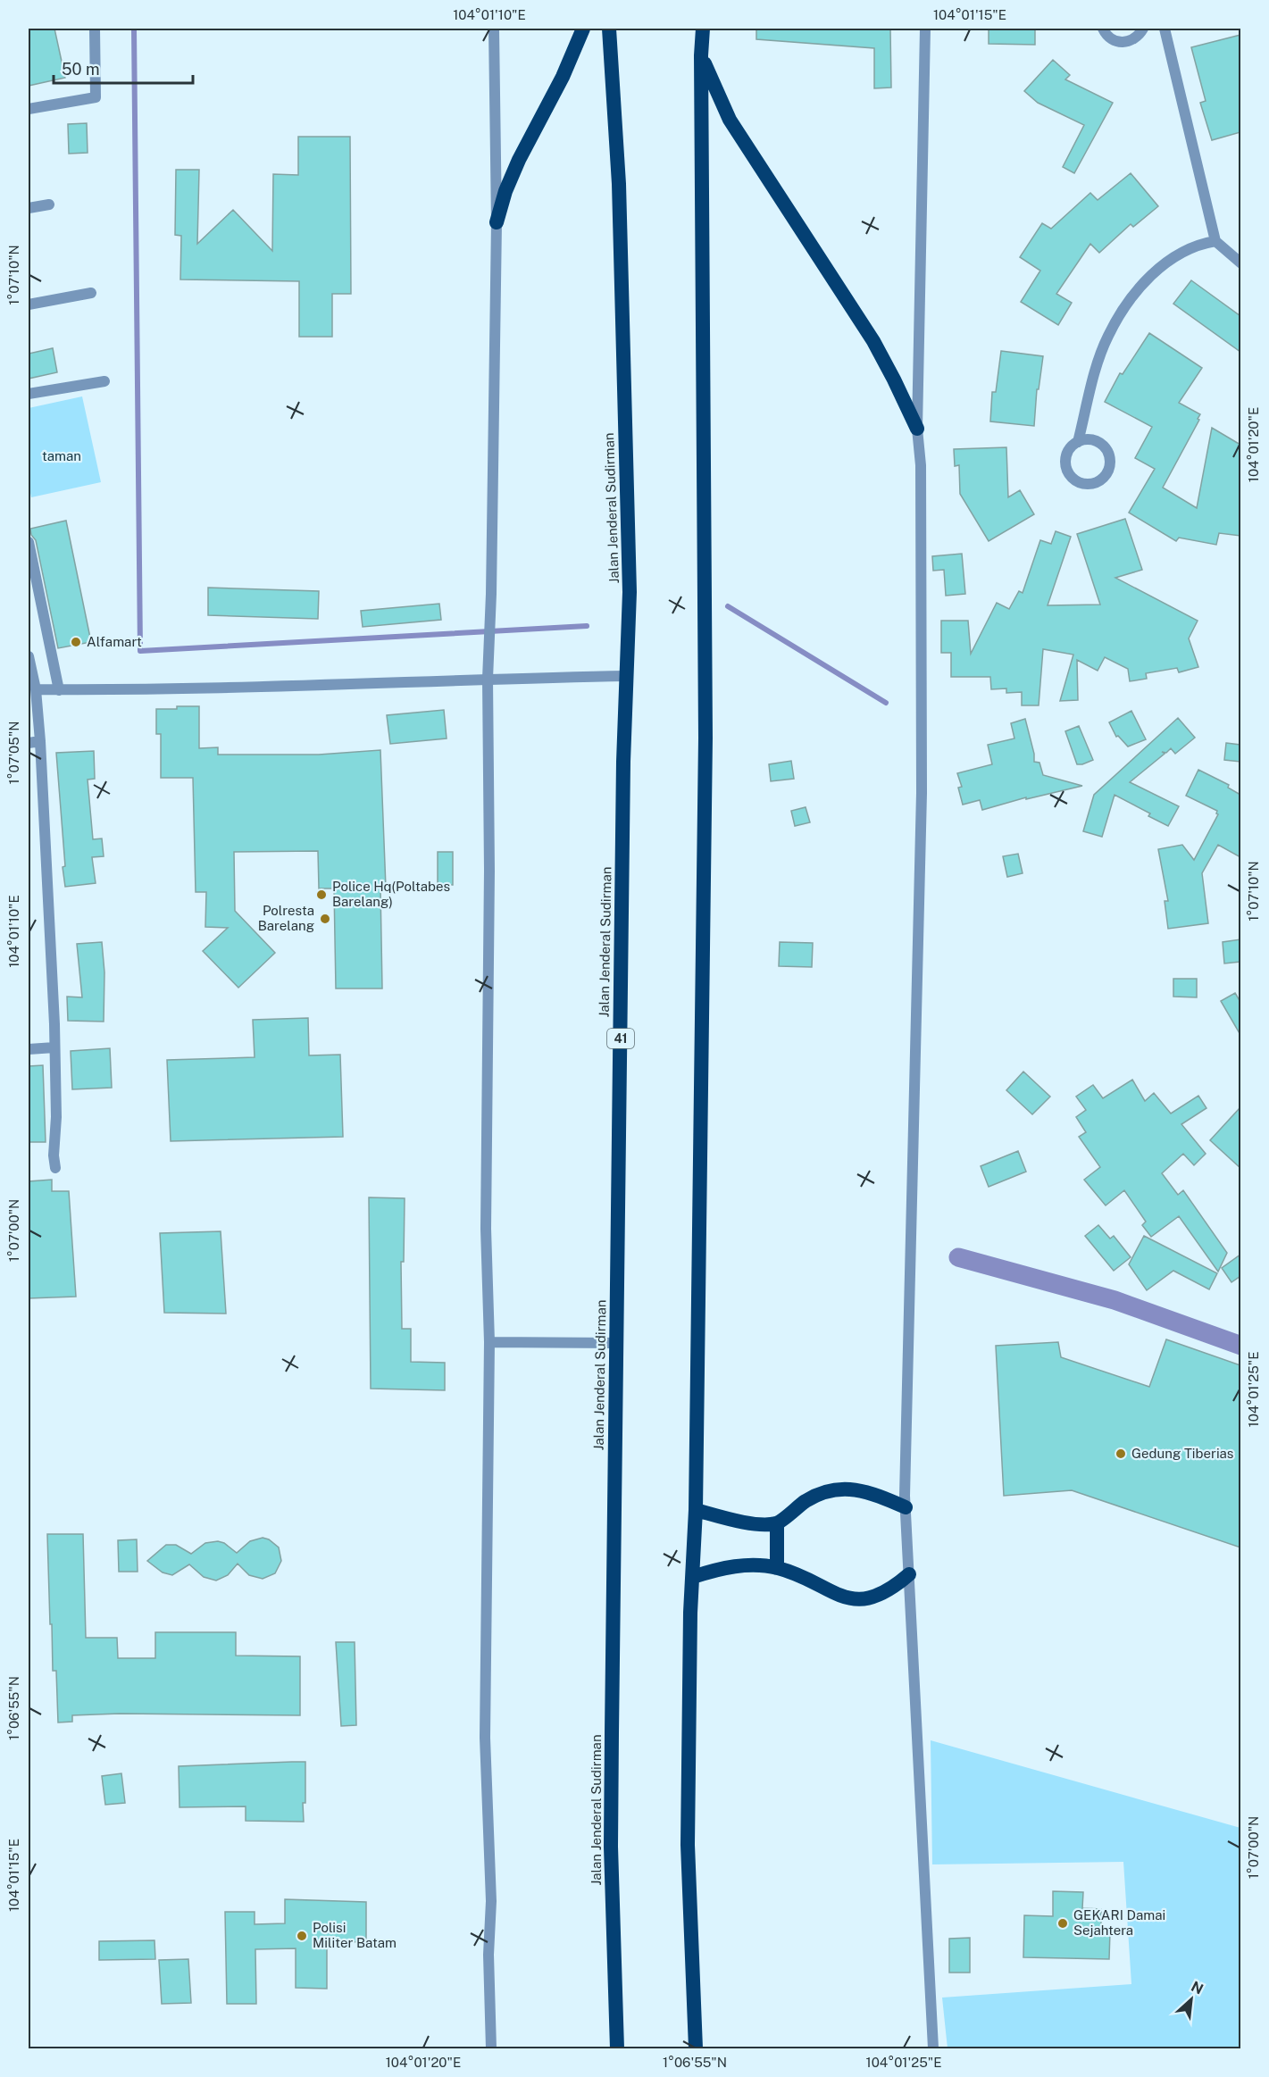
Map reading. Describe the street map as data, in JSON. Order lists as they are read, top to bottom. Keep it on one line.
{"streets":{"highway":["Jalan Jenderal Sudirman","41"]},"parks":["taman"],"places":["Alfamart","Police Hq(Poltabes Barelang)","Polresta Barelang","Gedung Tiberias","GEKARI Damai Sejahtera","Polisi Militer Batam"],"scale_bar":"50 m","north":"top right","coordinates":["104°01'10\"E","104°01'15\"E","1°07'10\"N","104°01'20\"E","1°07'05\"N","1°07'00\"N","104°01'25\"E","1°06'55\"N"]}
